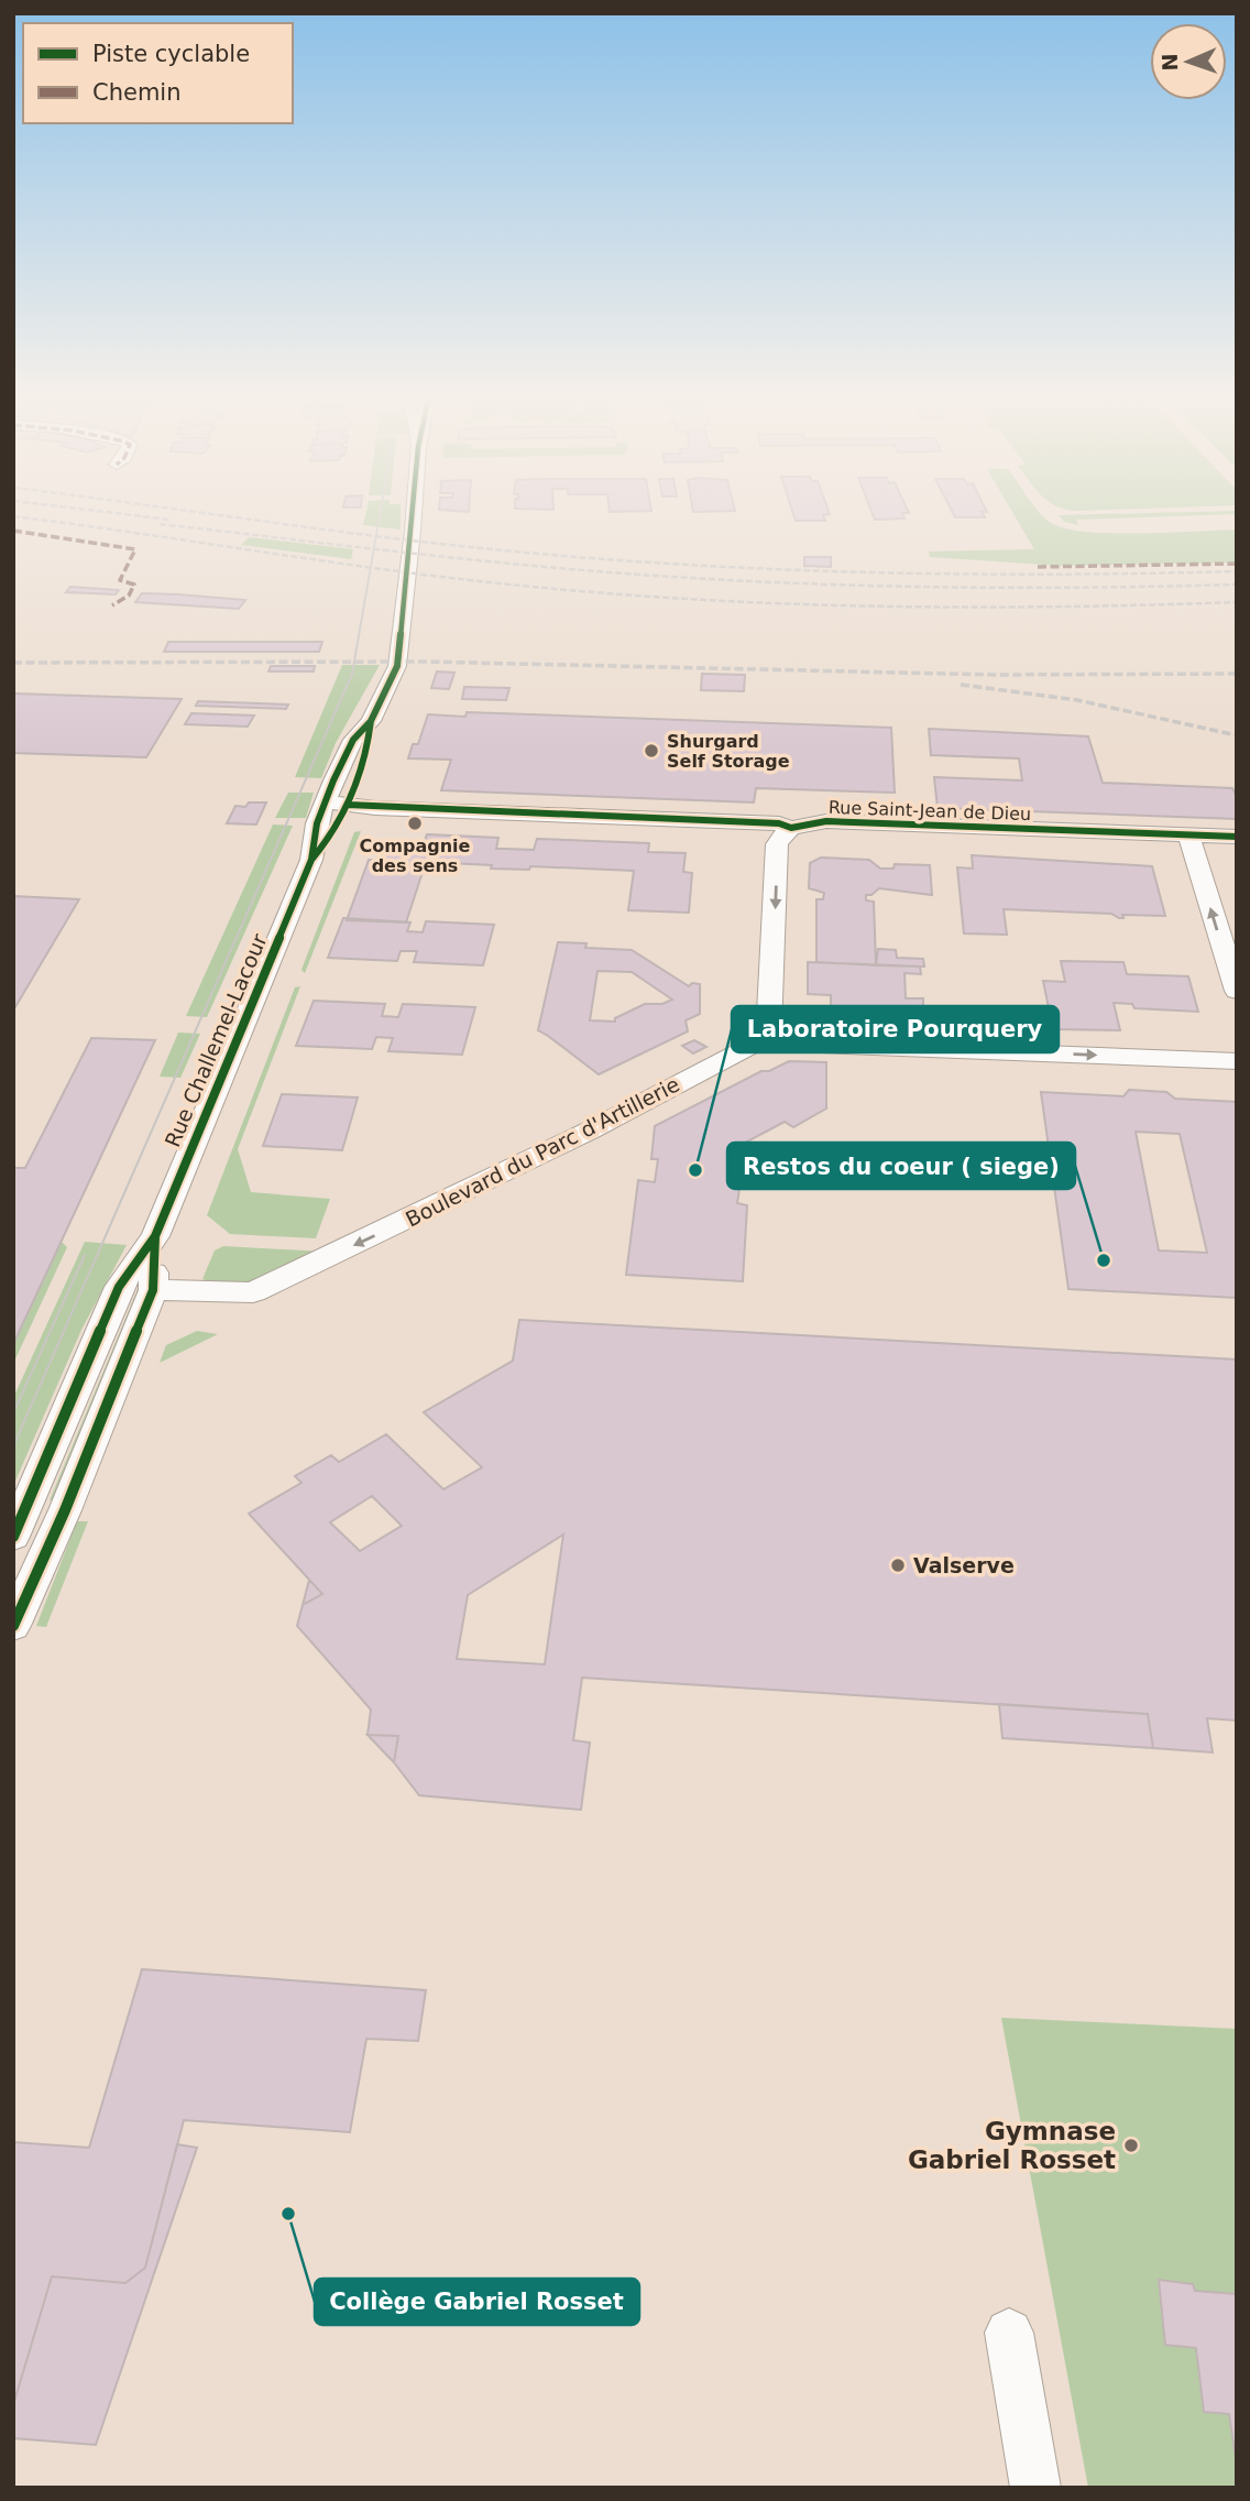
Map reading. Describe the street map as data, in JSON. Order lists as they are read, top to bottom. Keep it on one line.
{"streets":{"street":["Rue Saint-Jean de Dieu","Rue Challemel-Lacour","Boulevard du Parc d'Artillerie"]},"crossings":[["Rue Saint-Jean de Dieu","Rue Challemel-Lacour"],["Rue Challemel-Lacour","Boulevard du Parc d'Artillerie"]],"one_way":["Boulevard du Parc d'Artillerie"],"places":["Shurgard Self Storage","Compagnie des sens","Laboratoire Pourquery","Restos du coeur ( siege)","Valserve","Gymnase Gabriel Rosset","Collège Gabriel Rosset"],"legend":["Piste cyclable","Chemin"],"north":"left"}
